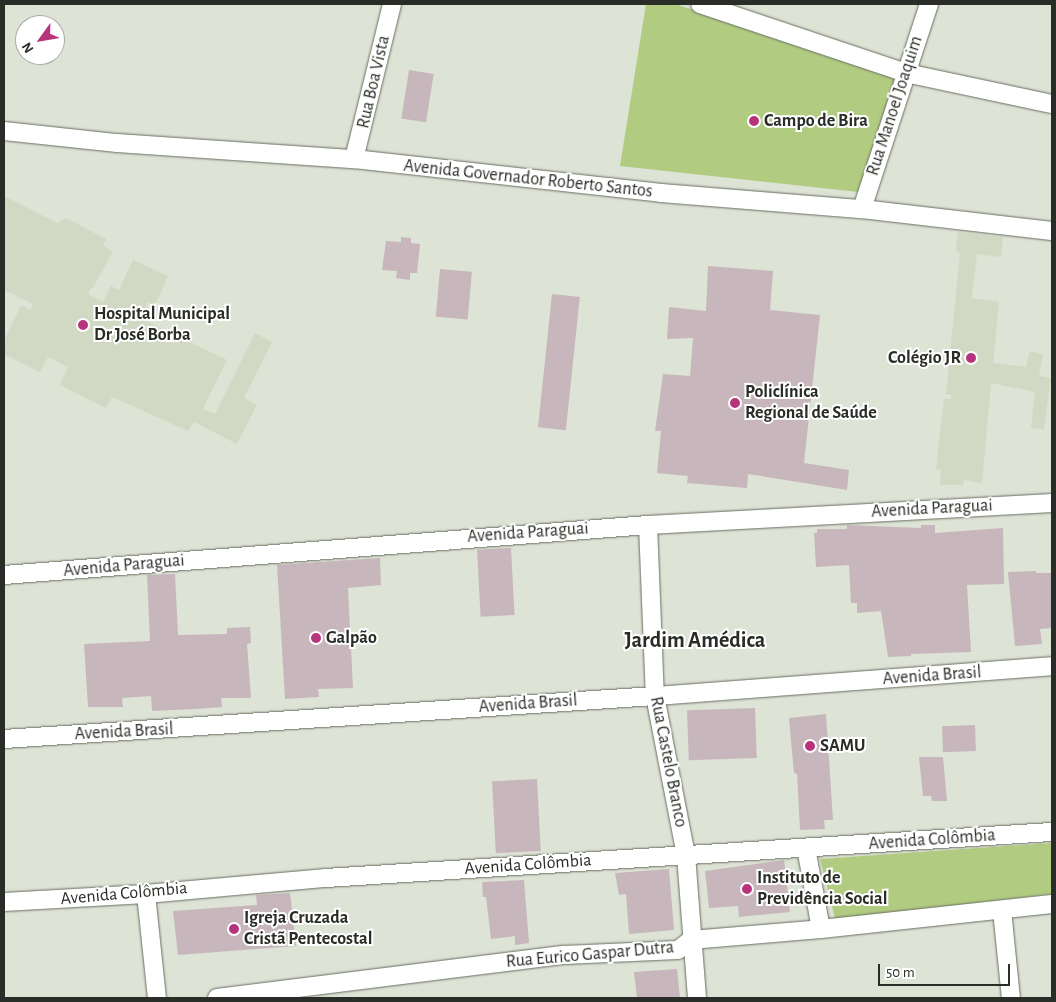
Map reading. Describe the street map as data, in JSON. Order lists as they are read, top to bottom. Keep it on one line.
{"streets":{"street":["Rua Boa Vista","Rua Manoel Joaquim","Avenida Governador Roberto Santos","Avenida Paraguai","Avenida Brasil","Rua Castelo Branco","Avenida Colômbia","Rua Eurico Gaspar Dutra"]},"crossings":[["Rua Boa Vista","Avenida Governador Roberto Santos"],["Rua Manoel Joaquim","Avenida Governador Roberto Santos"],["Avenida Paraguai","Rua Castelo Branco"],["Avenida Brasil","Rua Castelo Branco"],["Rua Castelo Branco","Avenida Colômbia"],["Rua Castelo Branco","Rua Eurico Gaspar Dutra"]],"districts":["Jardim Amédica"],"places":["Campo de Bira","Hospital Municipal Dr José Borba","Colégio JR","Policlínica Regional de Saúde","Galpão","SAMU","Instituto de Previdência Social","Igreja Cruzada Cristã Pentecostal"],"scale_bar":"50 m","north":"bottom left"}
